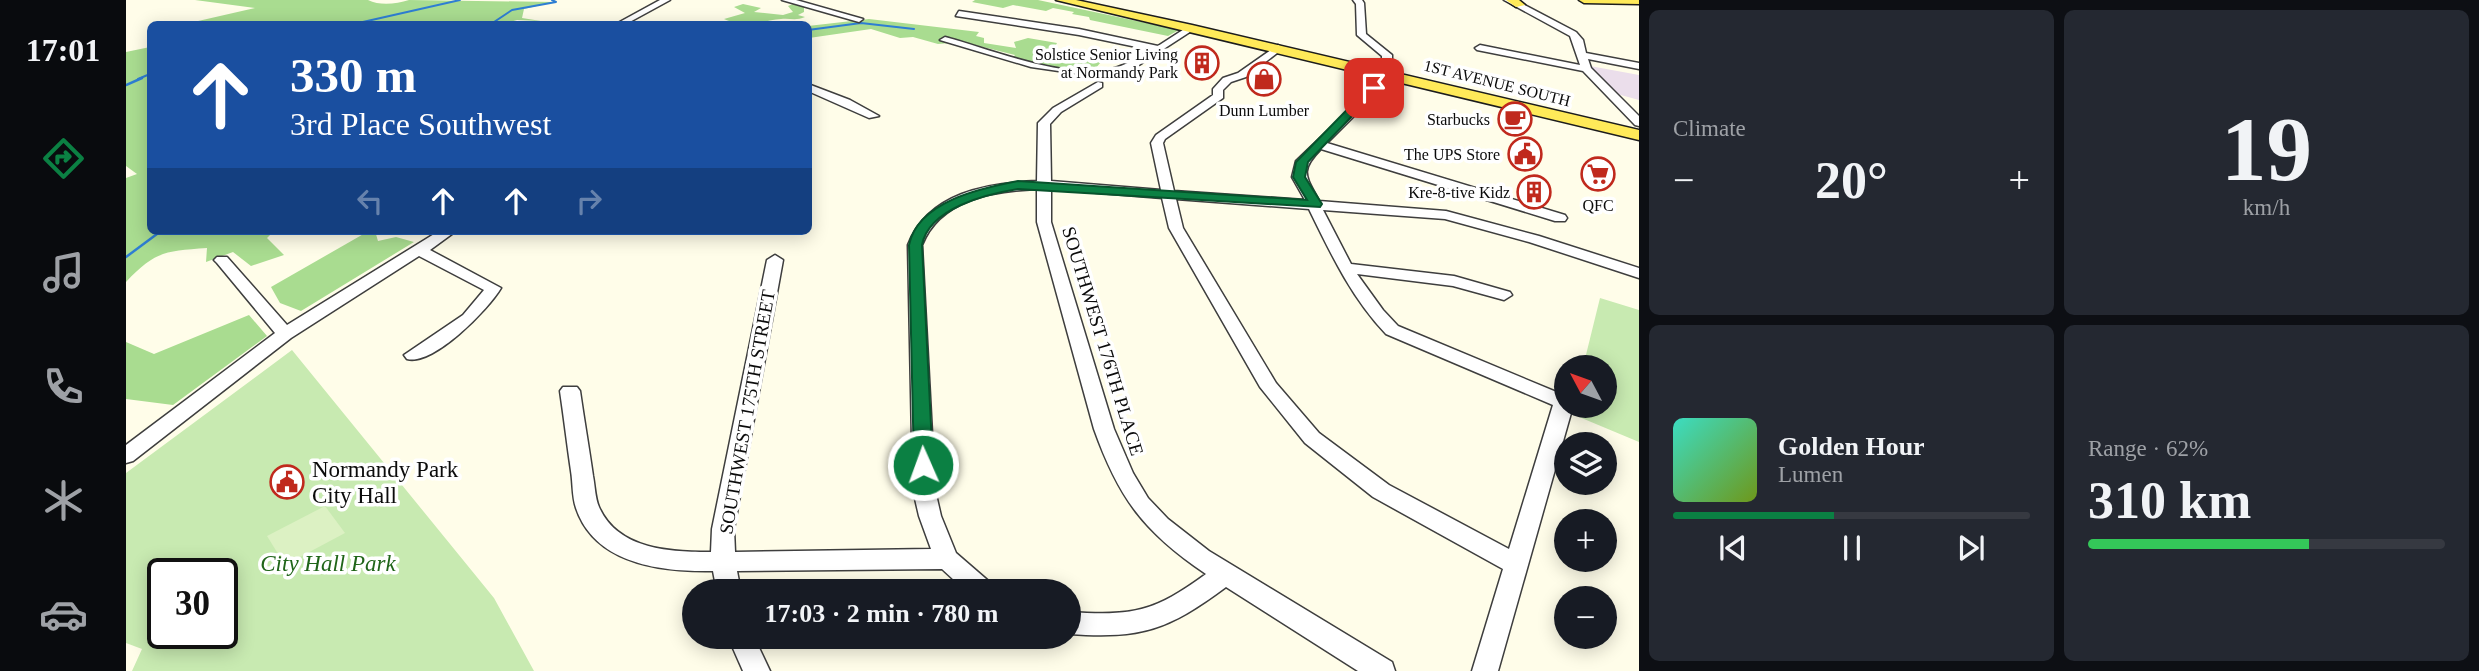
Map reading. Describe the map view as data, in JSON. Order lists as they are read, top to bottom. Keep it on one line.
{"streets":{"main road":["1ST AVENUE SOUTH"],"street":["SOUTHWEST 176TH PLACE","SOUTHWEST 175TH STREET"]},"parks":["City Hall Park"],"places":{"building":["Solstice Senior Living at Normandy Park","Kre-8-tive Kidz"],"shop":["Dunn Lumber"],"cafe":["Starbucks"],"public building":["The UPS Store","Normandy Park City Hall"],"supermarket":["QFC"]},"north":"top left","page":{"tabs":"17:01","tile":["Climate",["19","km/h"],["Range · 62%","310 km"]],"turn":["330 m","3rd Place Southwest"],"heat":["−","20°","+"],"map_buttons":["+","−"],"song":["Golden Hour","Lumen"],"limit":"30","trip":"17:03 · 2 min · 780 m"}}
